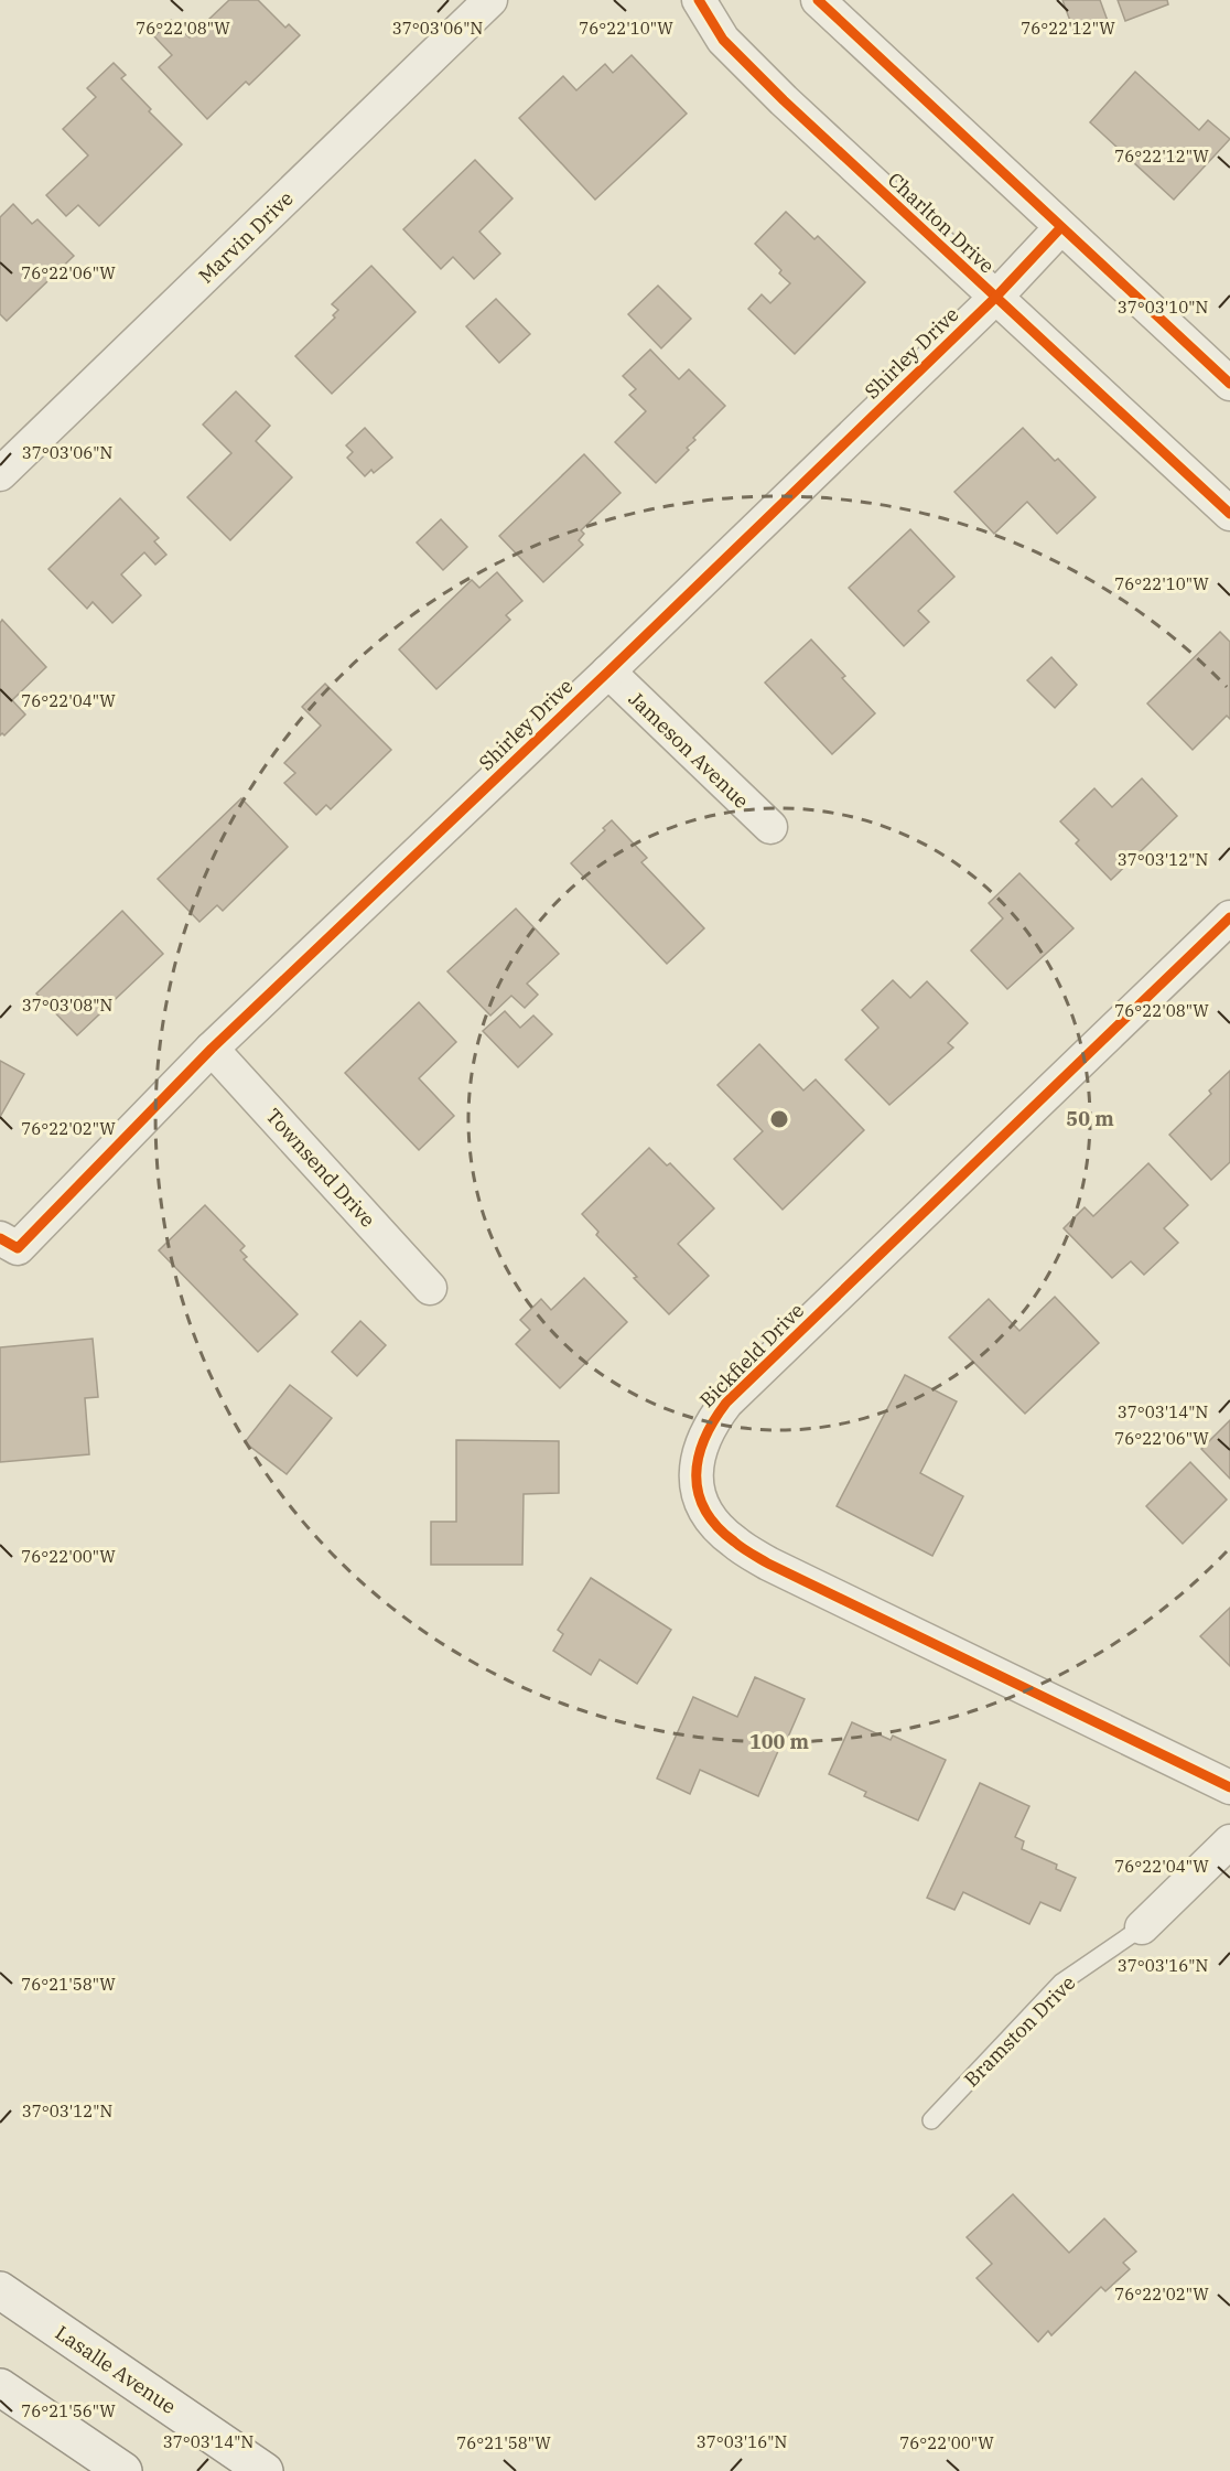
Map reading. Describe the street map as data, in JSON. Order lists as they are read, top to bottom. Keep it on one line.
{"streets":{"main road":["Lasalle Avenue"],"street":["Charlton Drive","Marvin Drive","Shirley Drive","Jameson Avenue","Townsend Drive","Bickfield Drive","Bramston Drive"]},"crossings":[["Charlton Drive","Shirley Drive"],["Shirley Drive","Jameson Avenue"],["Shirley Drive","Townsend Drive"]],"coordinates":["76°22'08\"W","76°22'10\"W","76°22'12\"W","37°03'06\"N","76°22'06\"W","37°03'10\"N","76°22'04\"W","37°03'12\"N","37°03'08\"N","76°22'02\"W","37°03'14\"N","76°22'00\"W","37°03'16\"N","76°21'58\"W","76°21'56\"W"],"rings":["50 m","100 m"]}
